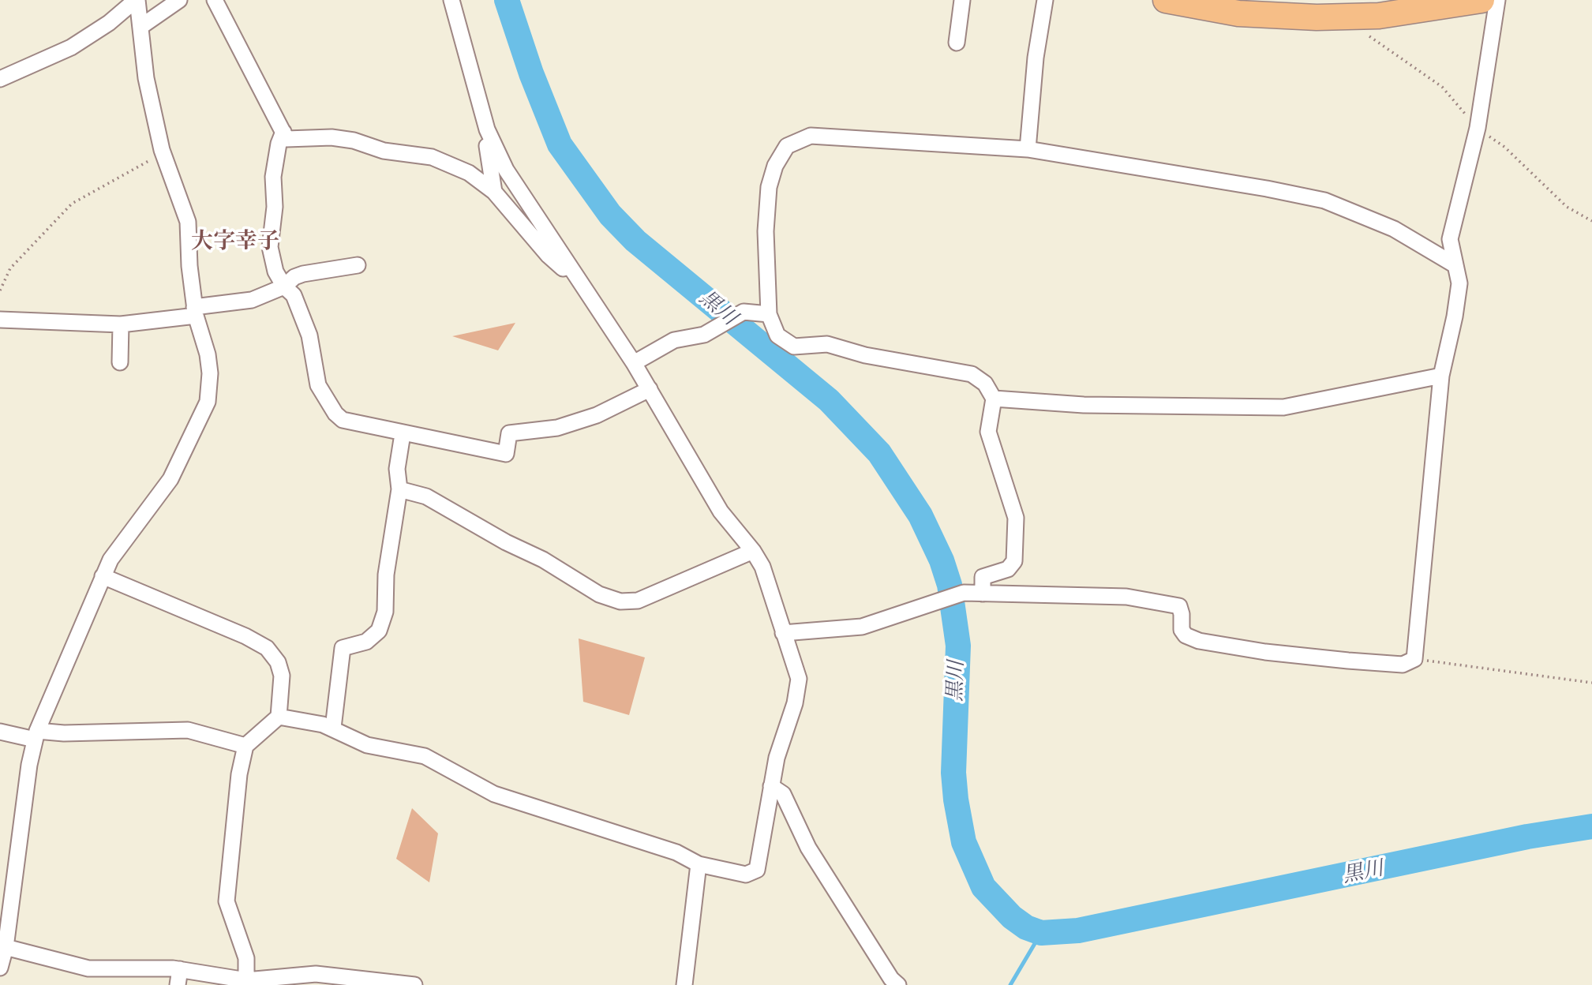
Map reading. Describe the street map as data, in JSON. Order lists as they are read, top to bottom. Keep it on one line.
{"districts":["大字幸子"],"water":["黒川"]}
